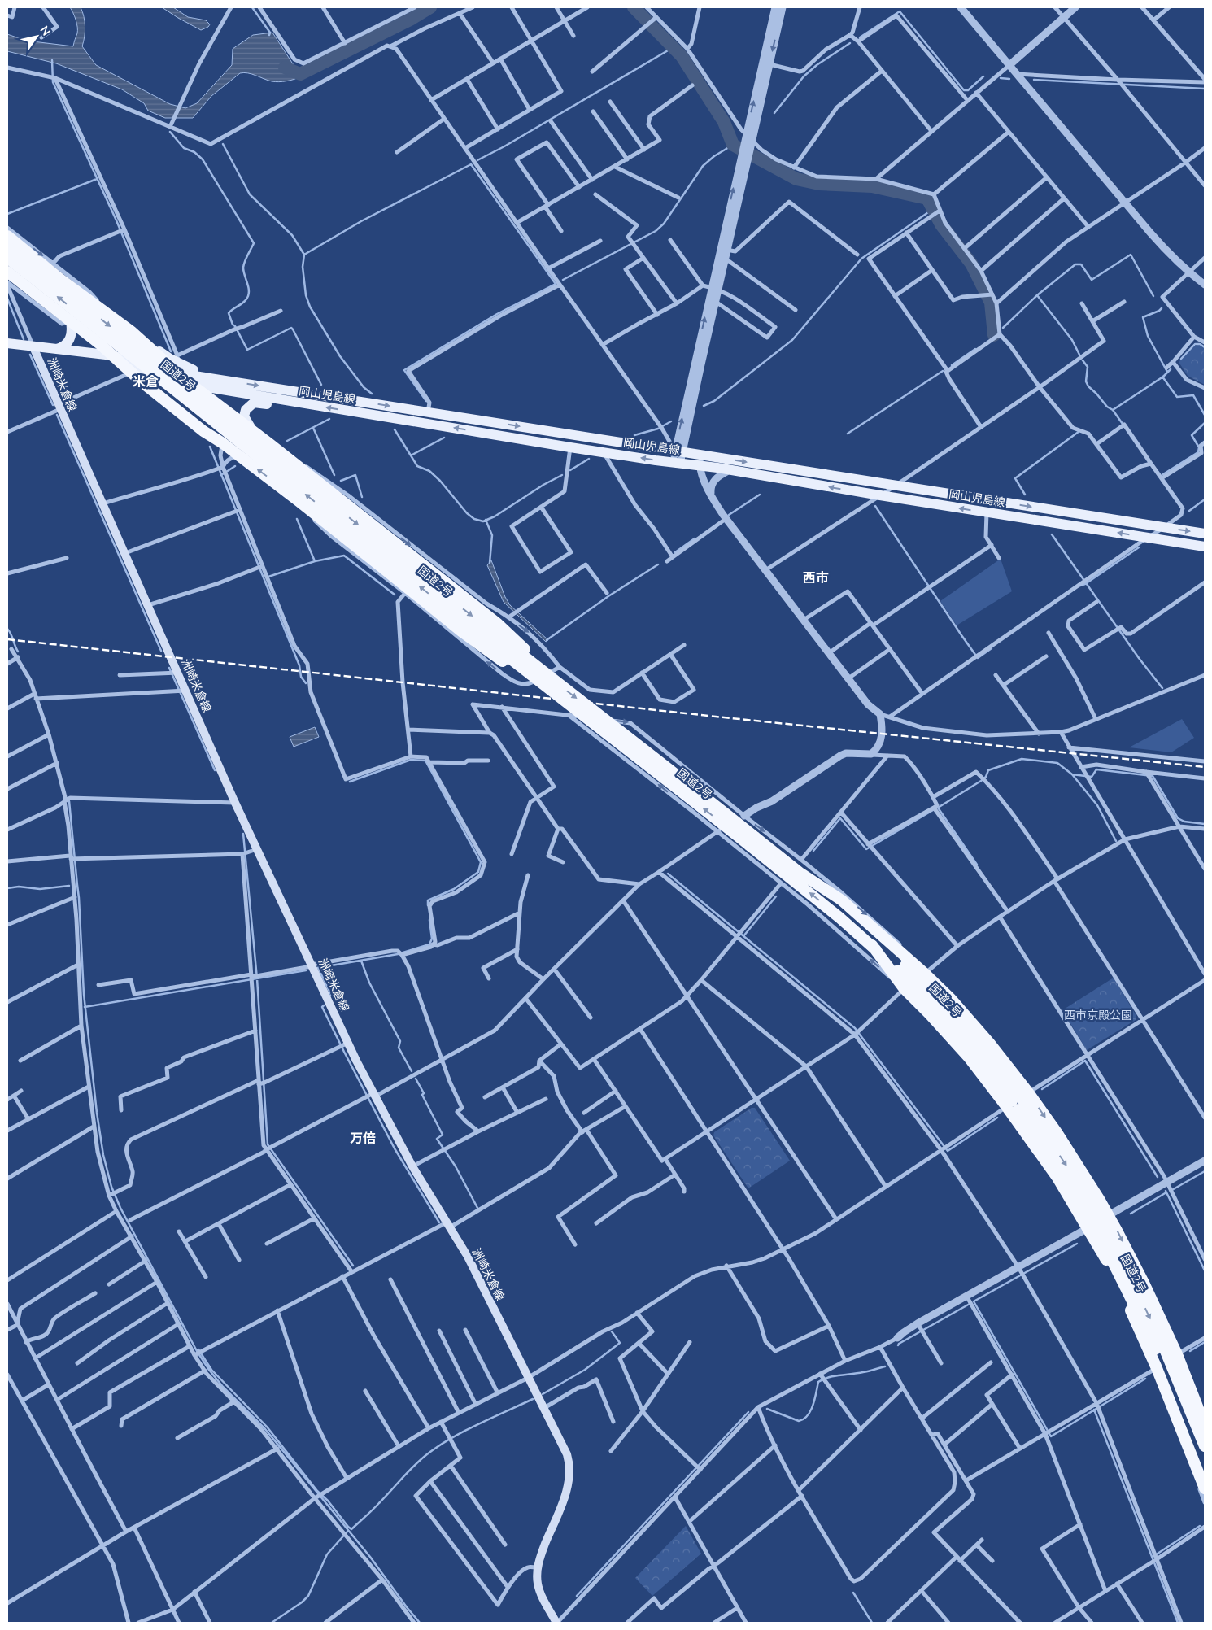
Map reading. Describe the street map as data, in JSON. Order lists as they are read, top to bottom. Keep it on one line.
{"streets":{"highway":["国道2号"],"main road":["洲崎米倉線","岡山児島線"]},"crossings":[["洲崎米倉線","岡山児島線"]],"districts":["米倉","西市","万倍"],"parks":["西市京殿公園"],"north":"top right"}
